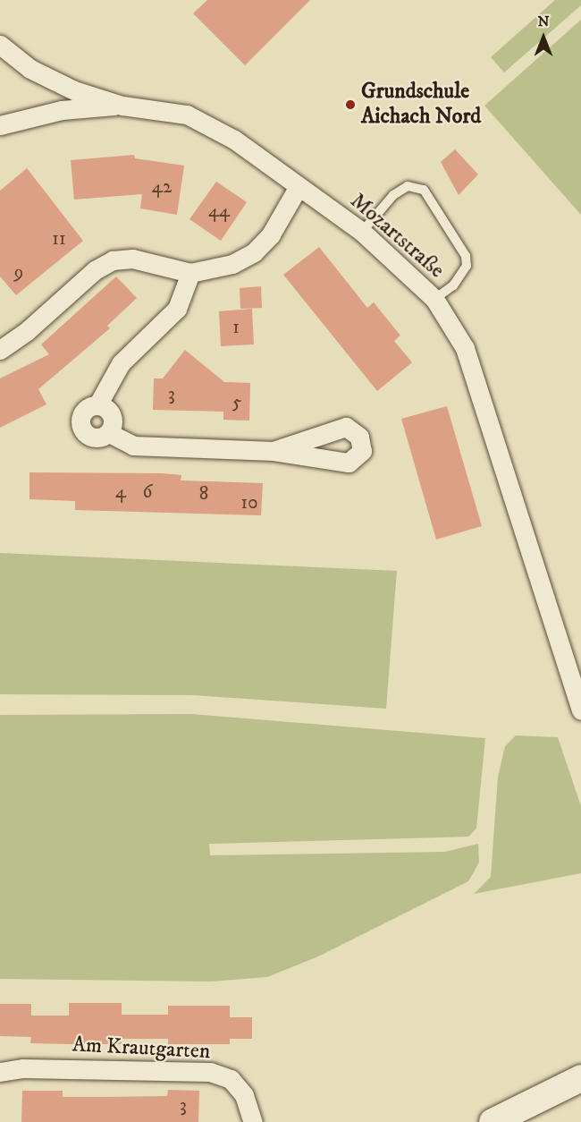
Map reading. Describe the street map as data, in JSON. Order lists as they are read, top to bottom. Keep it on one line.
{"streets":{"street":["Mozartstraße","Am Krautgarten"]},"places":["Grundschule Aichach Nord"],"house_numbers":["42","44","11","9","1","3","5","4","6","8","10","3"],"north":"top"}
